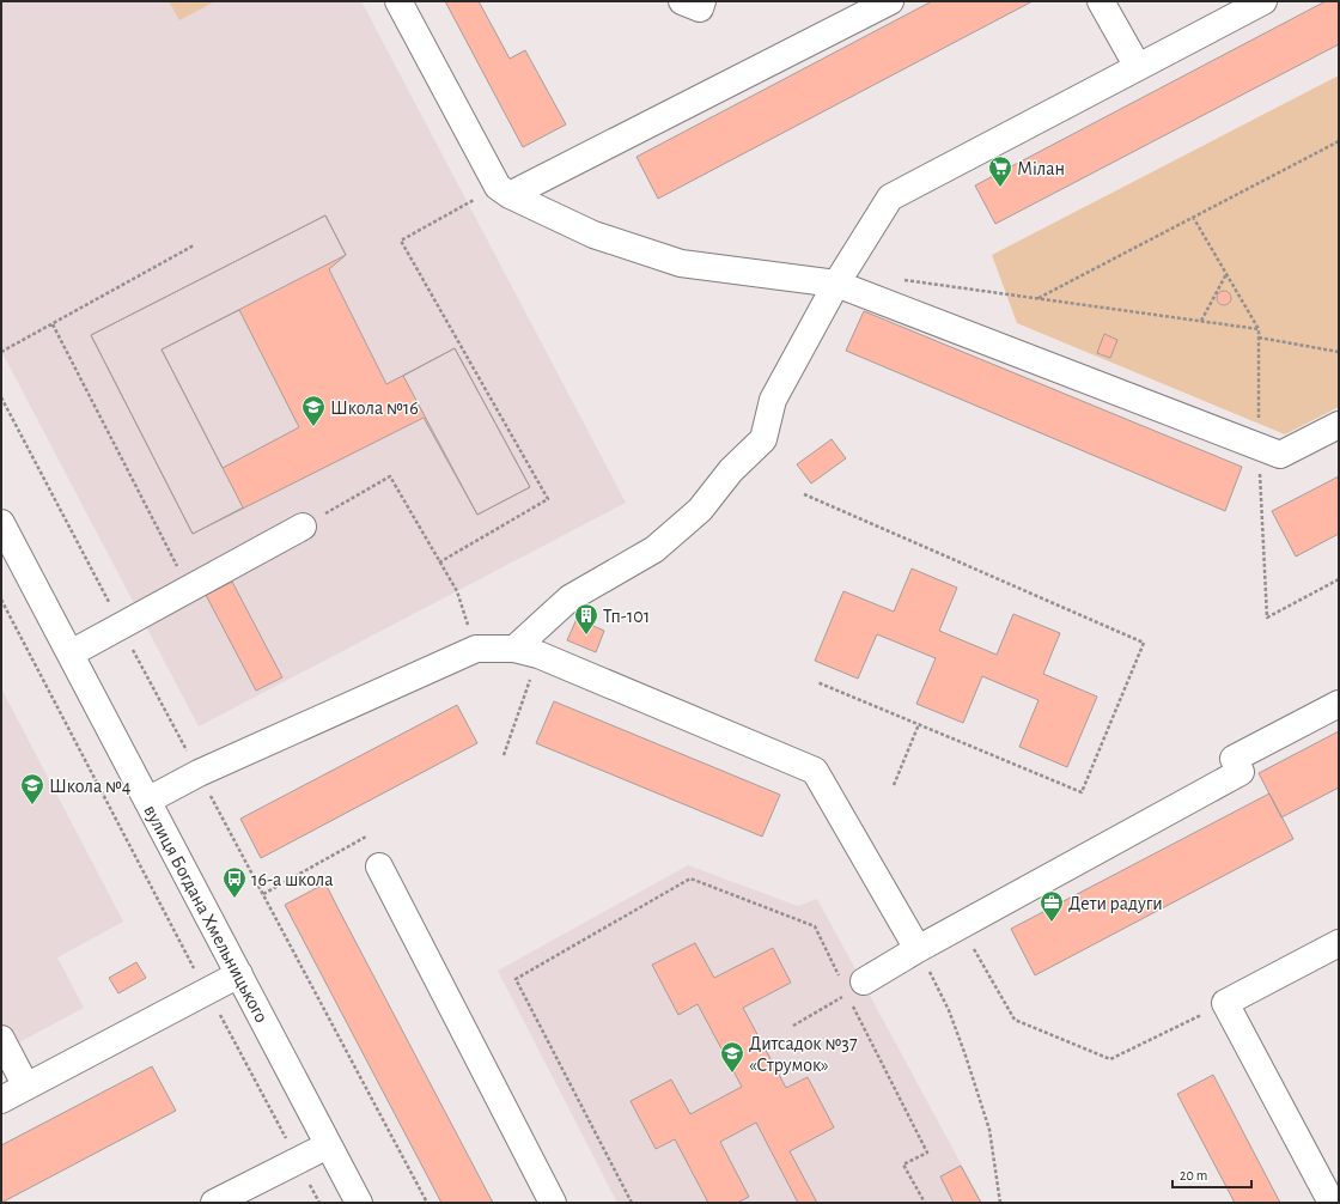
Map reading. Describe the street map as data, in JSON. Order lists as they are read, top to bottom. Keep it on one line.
{"streets":{"street":["вулиця Богдана Хмельницького"]},"places":{"supermarket":["Мілан"],"school or university":["Школа №16","Школа №4","Дитсадок №37 «Струмок»"],"building":["Тп-101"],"bus stop":["16-а школа"],"office":["Дети радуги"]},"scale_bar":"20 m"}
